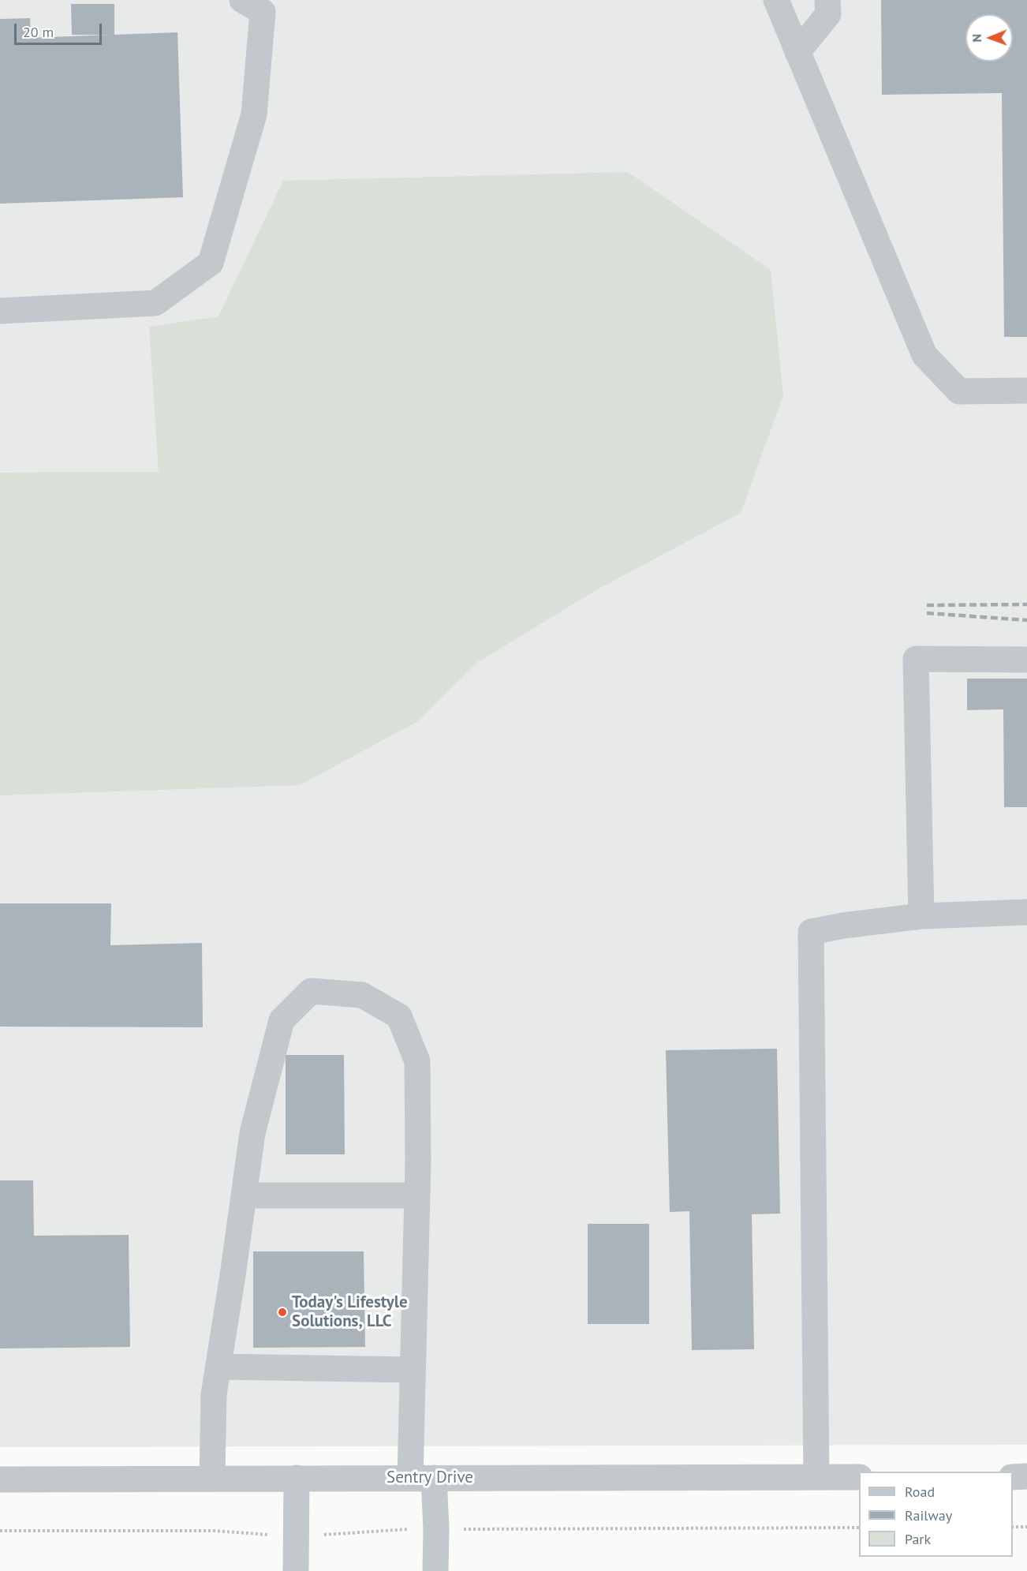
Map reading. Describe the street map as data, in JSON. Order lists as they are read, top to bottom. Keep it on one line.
{"streets":{"street":["Sentry Drive"]},"places":["Today's Lifestyle Solutions, LLC"],"legend":["Road","Railway","Park"],"scale_bar":"20 m","north":"left"}
